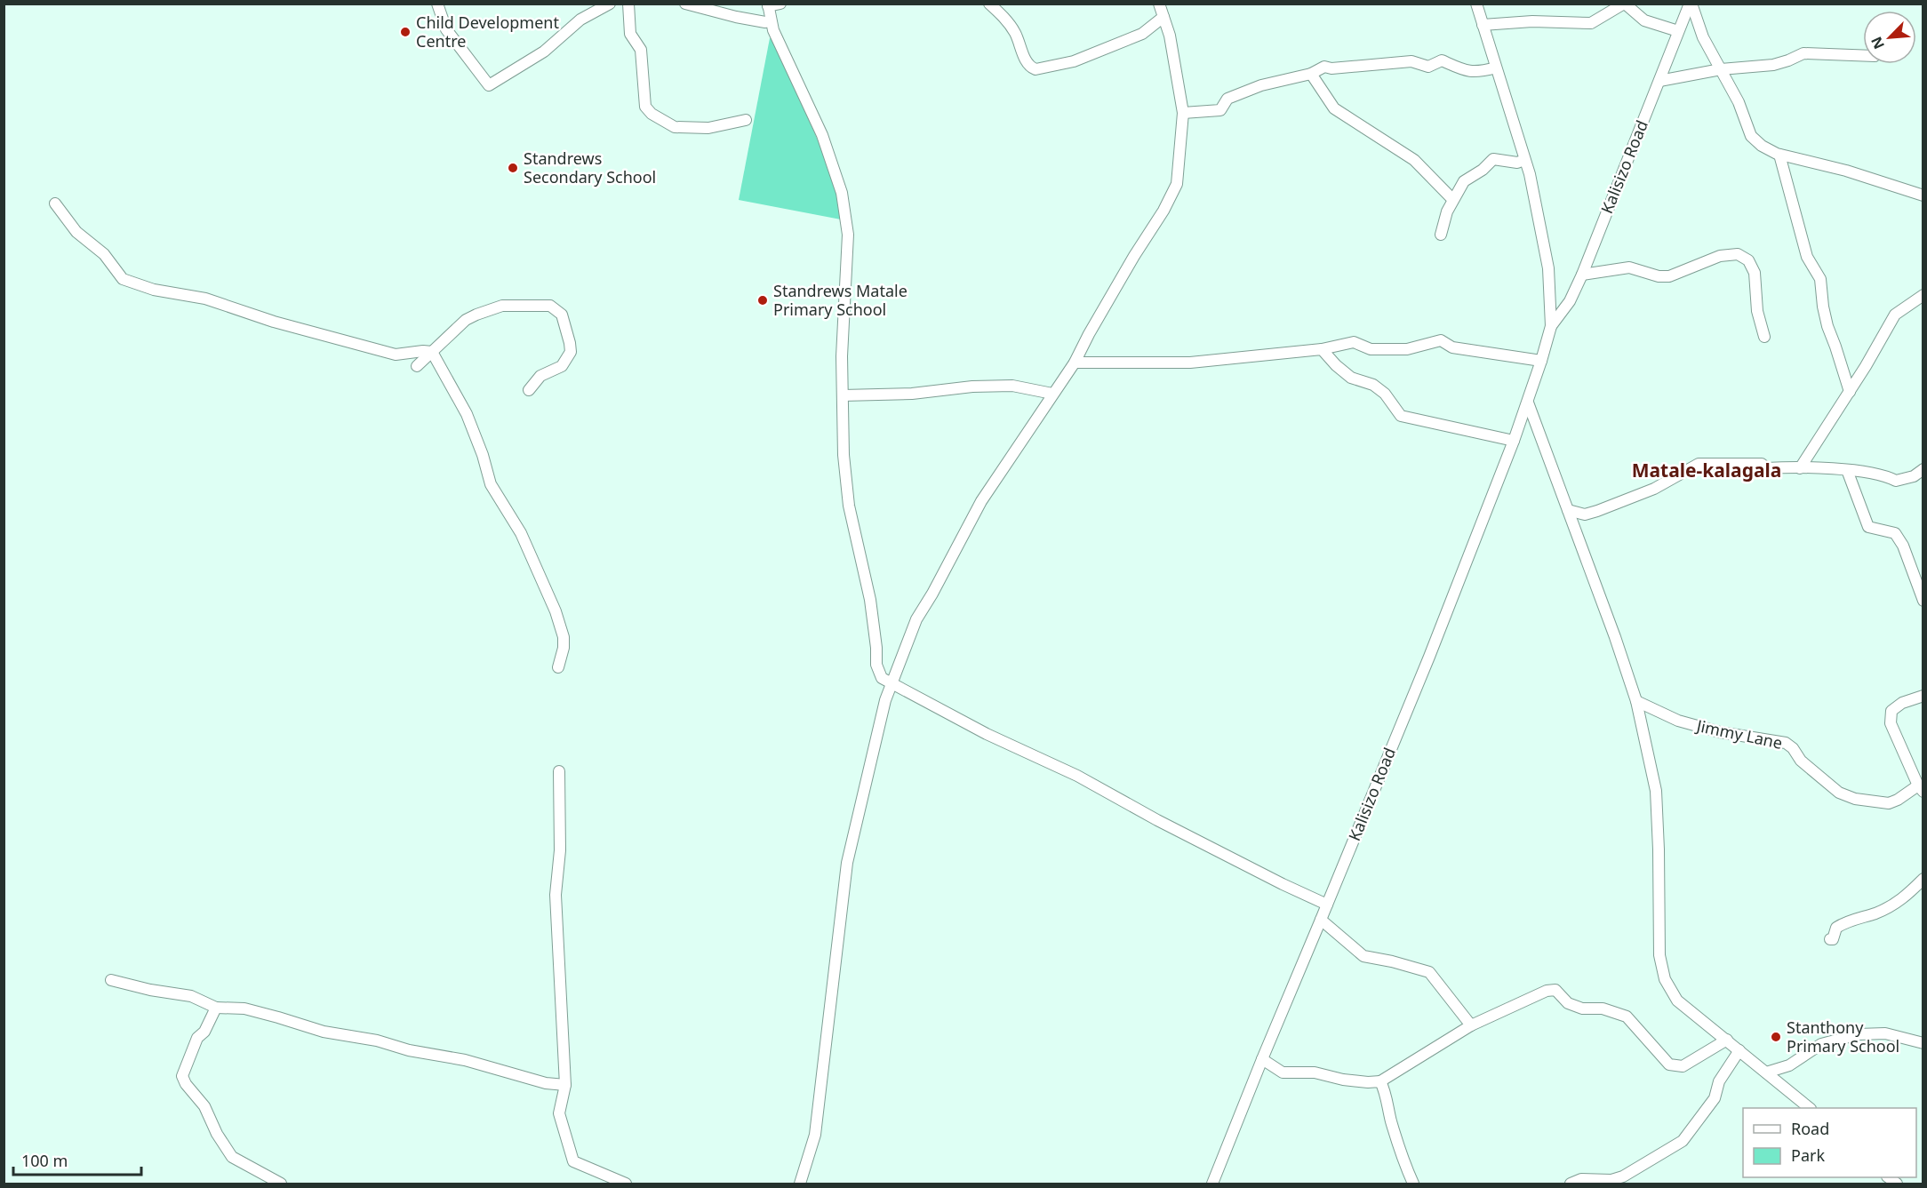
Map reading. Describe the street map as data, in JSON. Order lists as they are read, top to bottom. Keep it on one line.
{"streets":{"street":["Kalisizo Road","Jimmy Lane"]},"districts":["Matale-kalagala"],"places":["Child Development Centre","Standrews Secondary School","Standrews Matale Primary School","Stanthony Primary School"],"legend":["Road","Park"],"scale_bar":"100 m","north":"bottom left"}
